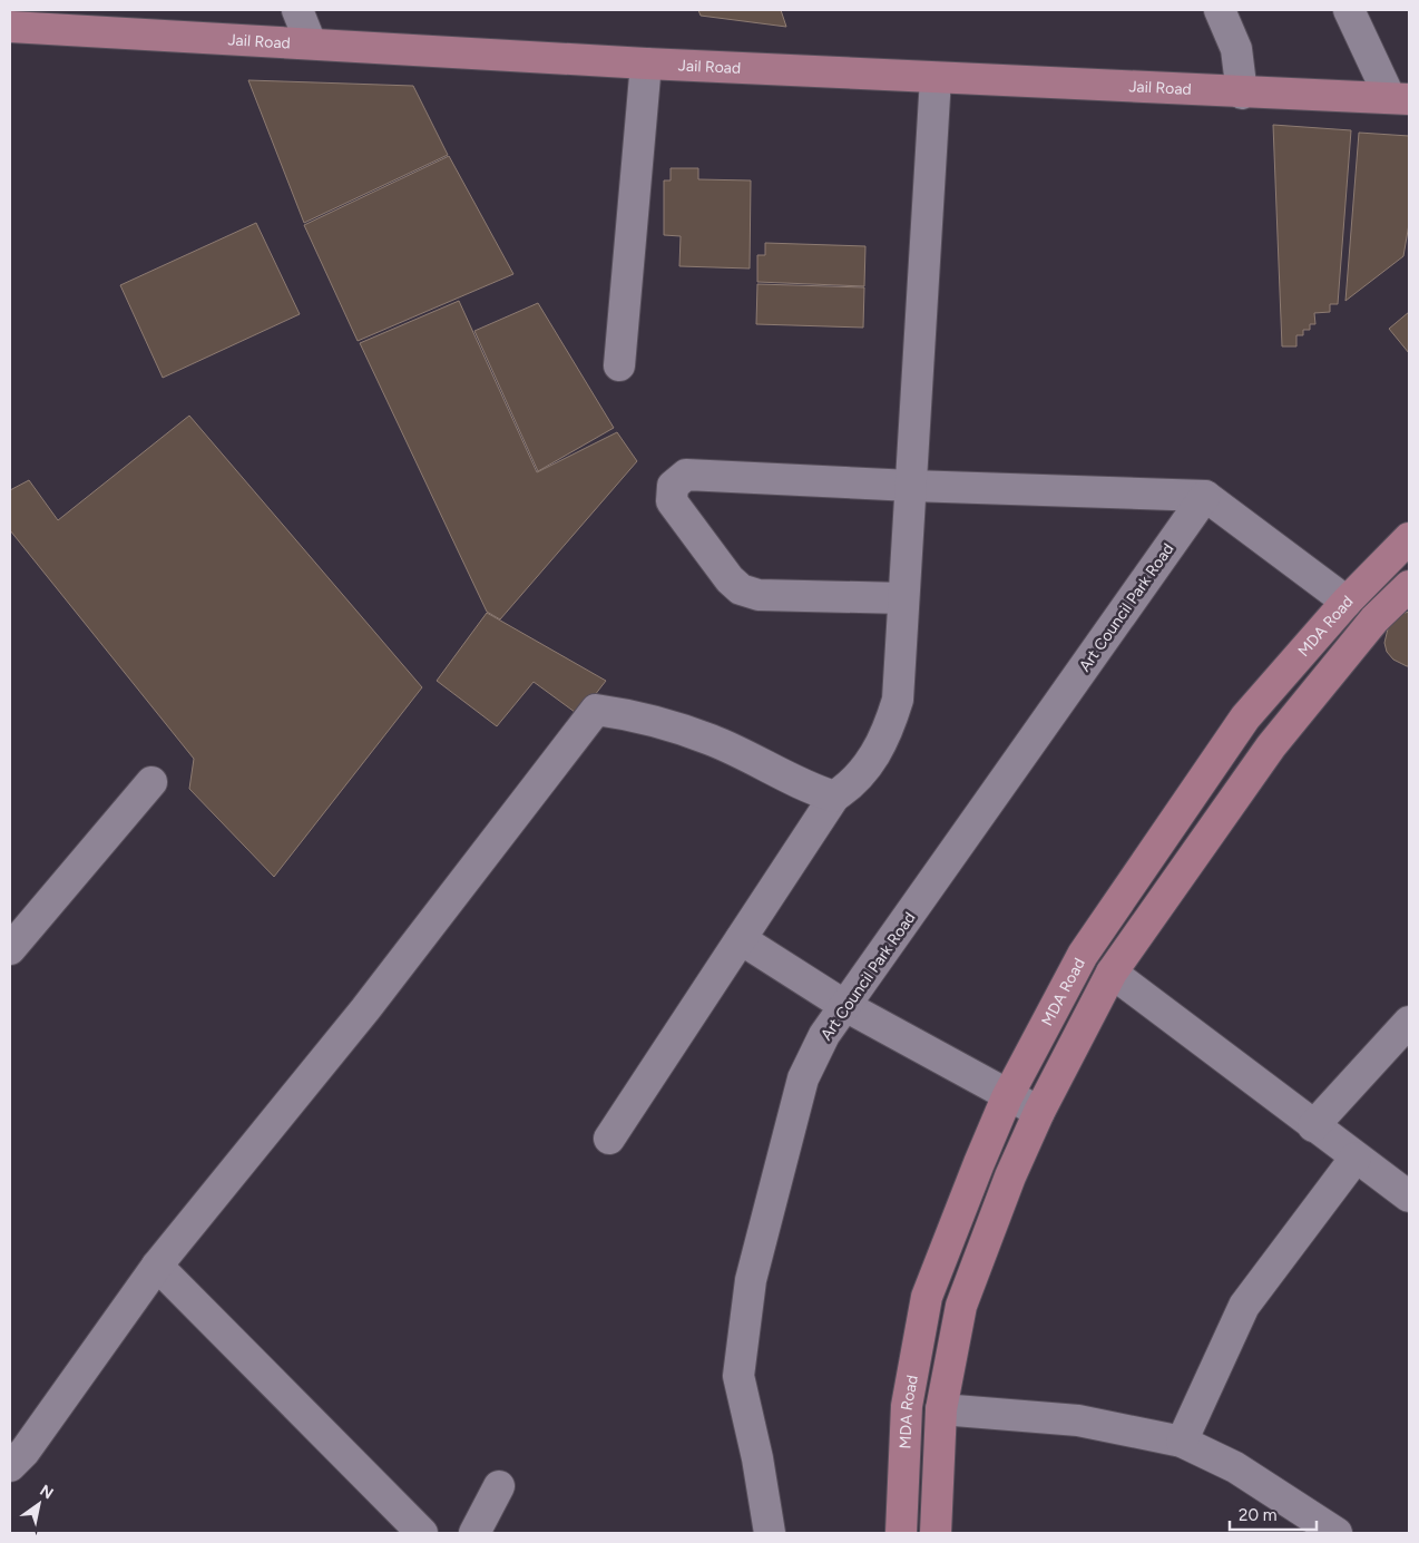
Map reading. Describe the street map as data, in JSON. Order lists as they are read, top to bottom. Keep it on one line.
{"streets":{"main road":["Jail Road","MDA Road"],"street":["Art Council Park Road"]},"scale_bar":"20 m","north":"top right"}
